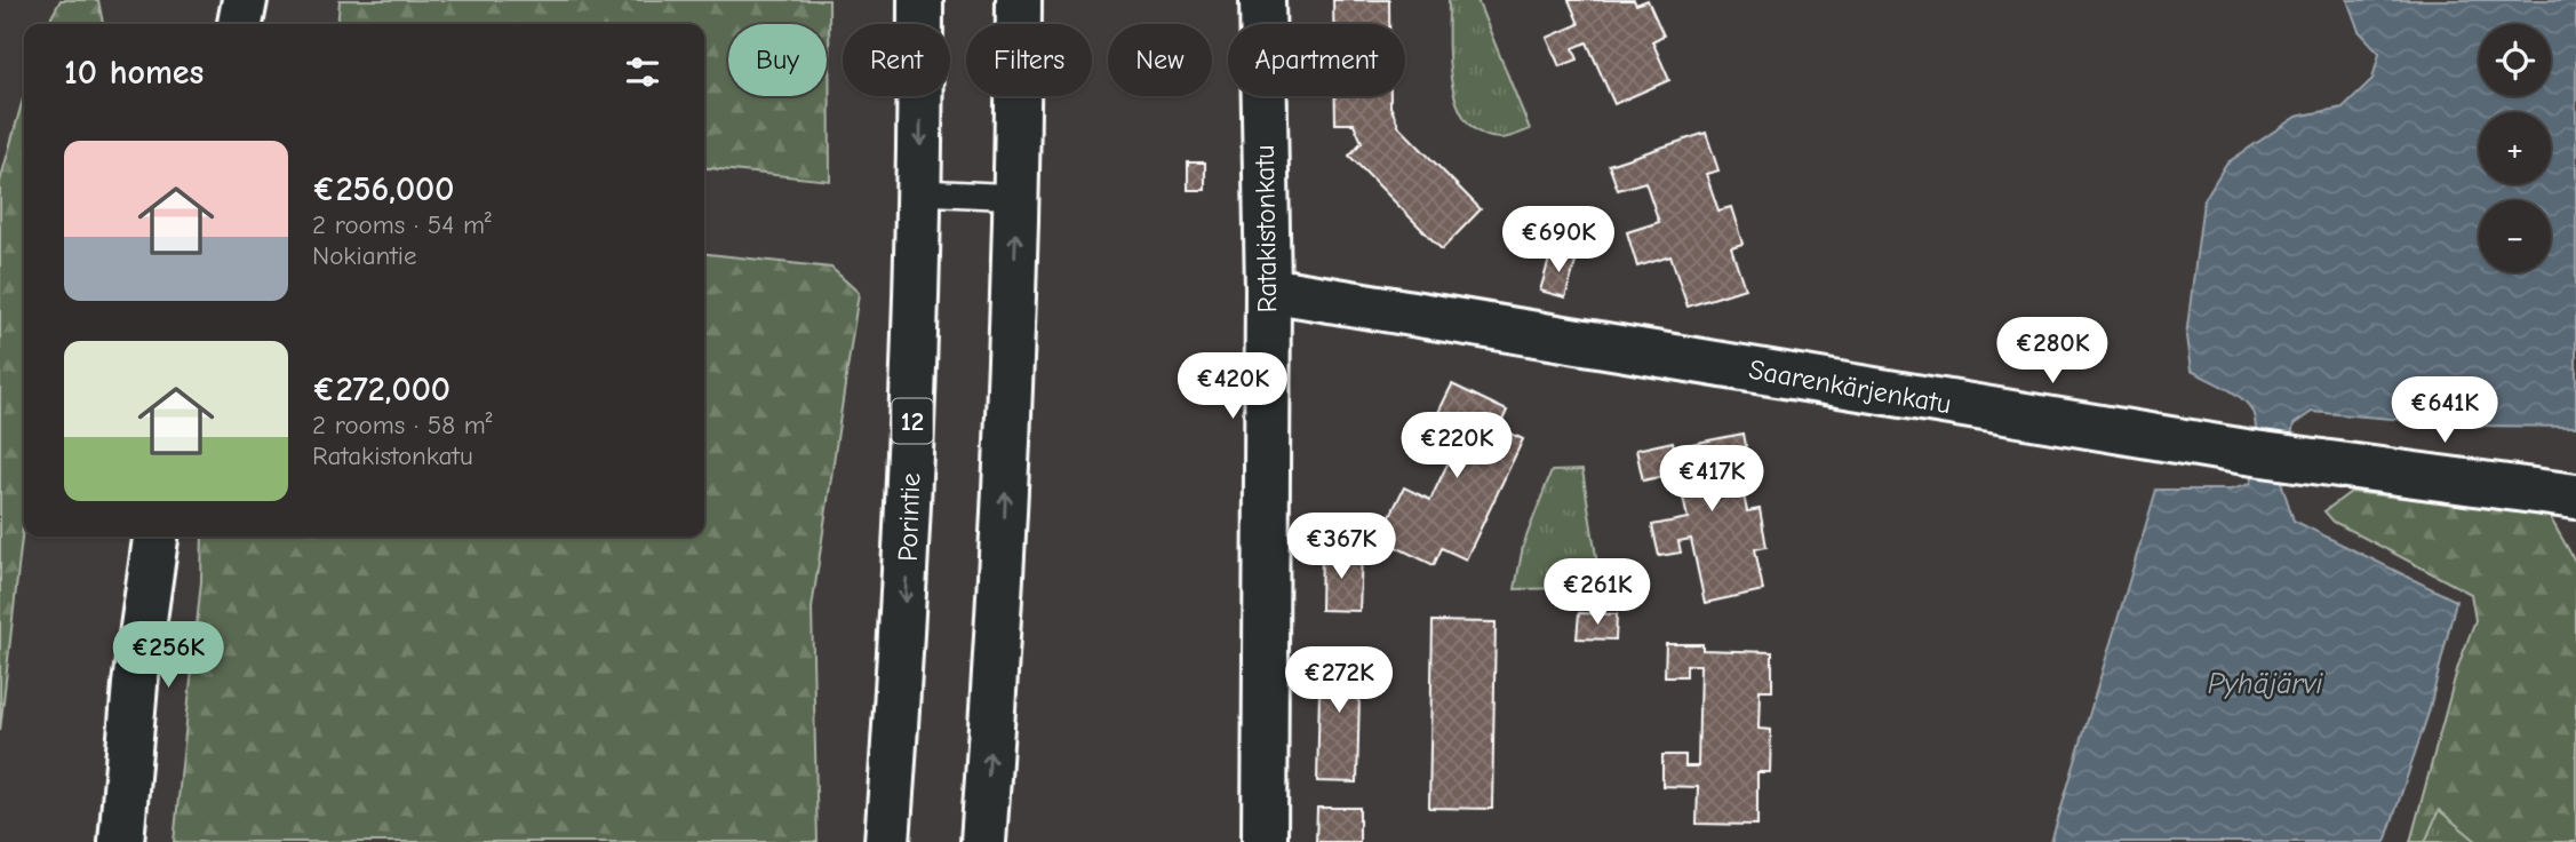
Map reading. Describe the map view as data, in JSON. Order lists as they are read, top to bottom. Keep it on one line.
{"streets":{"main road":["Ratakistonkatu","Saarenkärjenkatu","12","Porintie"]},"crossings":[["Ratakistonkatu","Saarenkärjenkatu"]],"water":["Pyhäjärvi"],"page":{"map_buttons":["+","−"],"chip":["Buy","Rent","Filters","New","Apartment"],"heading":"10 homes","list":[{"name":"€256,000","note":"2 rooms · 54 m² · Nokiantie"},{"name":"€272,000","note":"2 rooms · 58 m² · Ratakistonkatu"}],"price":["€690K","€280K","€420K","€641K","€220K","€417K","€367K","€261K","€256K","€272K"]}}
